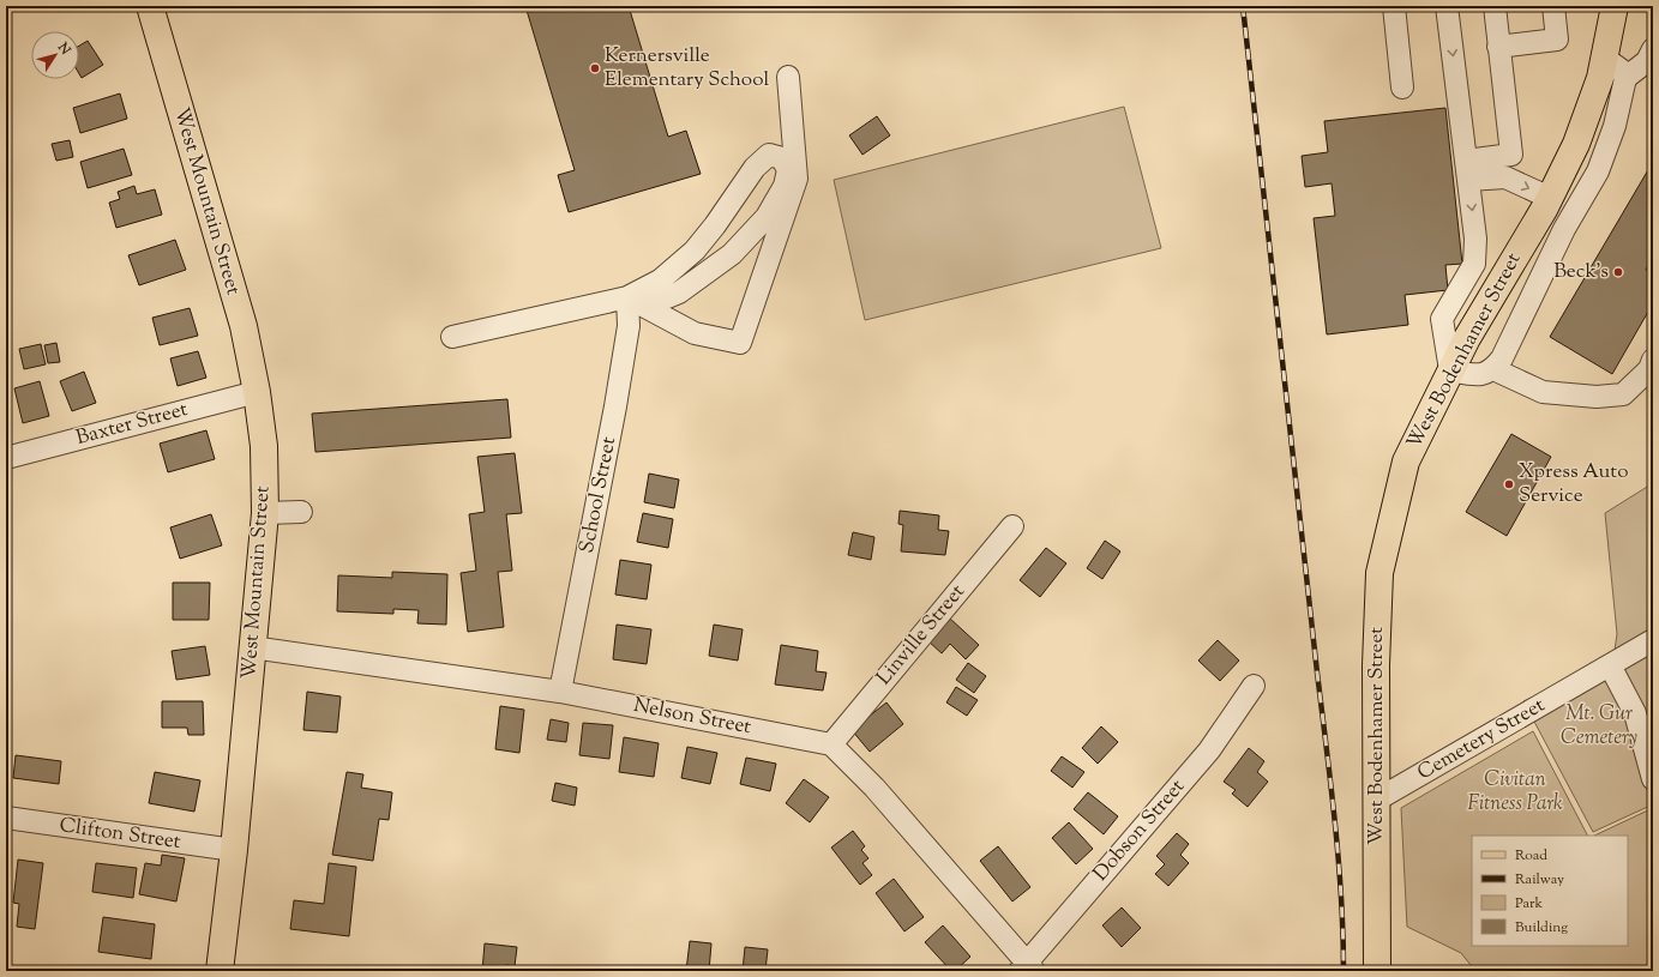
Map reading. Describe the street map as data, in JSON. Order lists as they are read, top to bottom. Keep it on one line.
{"streets":{"main road":["West Mountain Street","West Bodenhamer Street"],"street":["Baxter Street","School Street","Linville Street","Nelson Street","Cemetery Street","Dobson Street","Clifton Street"]},"crossings":[["West Mountain Street","Baxter Street"],["West Mountain Street","Nelson Street"],["West Mountain Street","Clifton Street"],["West Bodenhamer Street","Cemetery Street"],["School Street","Nelson Street"],["Linville Street","Nelson Street"]],"parks":["Mt. Gur Cemetery","Civitan Fitness Park"],"places":["Kernersville Elementary School","Beck's","Xpress Auto Service"],"legend":["Road","Railway","Park","Building"],"north":"top right"}
